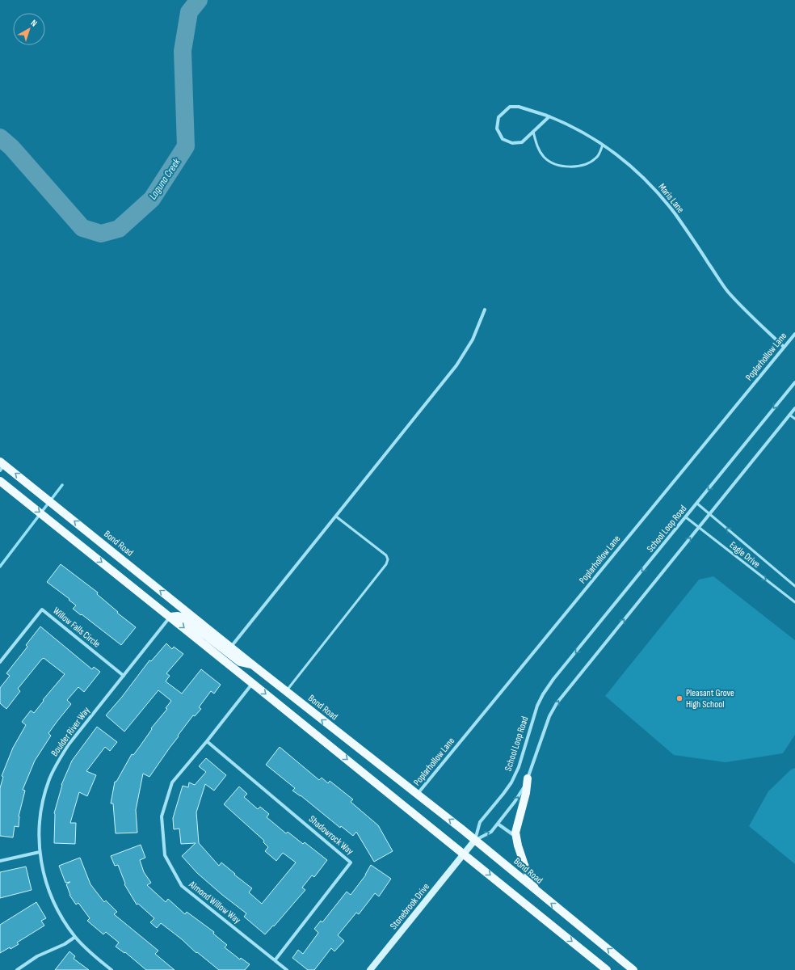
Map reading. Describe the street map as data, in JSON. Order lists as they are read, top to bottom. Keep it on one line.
{"streets":{"main road":["Bond Road"],"street":["Maris Lane","Poplarhollow Lane","School Loop Road","Willow Falls Circle","Boulder River Way","Shadowrock Way","Almond Willow Way","Stonebrook Drive"],"lane":["Eagle Drive"]},"crossings":[["Maris Lane","Poplarhollow Lane"],["Poplarhollow Lane","Bond Road"],["School Loop Road","Bond Road"],["School Loop Road","Eagle Drive"],["School Loop Road","Stonebrook Drive"],["Bond Road","Stonebrook Drive"],["Willow Falls Circle","Boulder River Way"],["Shadowrock Way","Almond Willow Way"]],"water":["Laguna Creek"],"places":["Pleasant Grove High School"],"north":"top right"}
